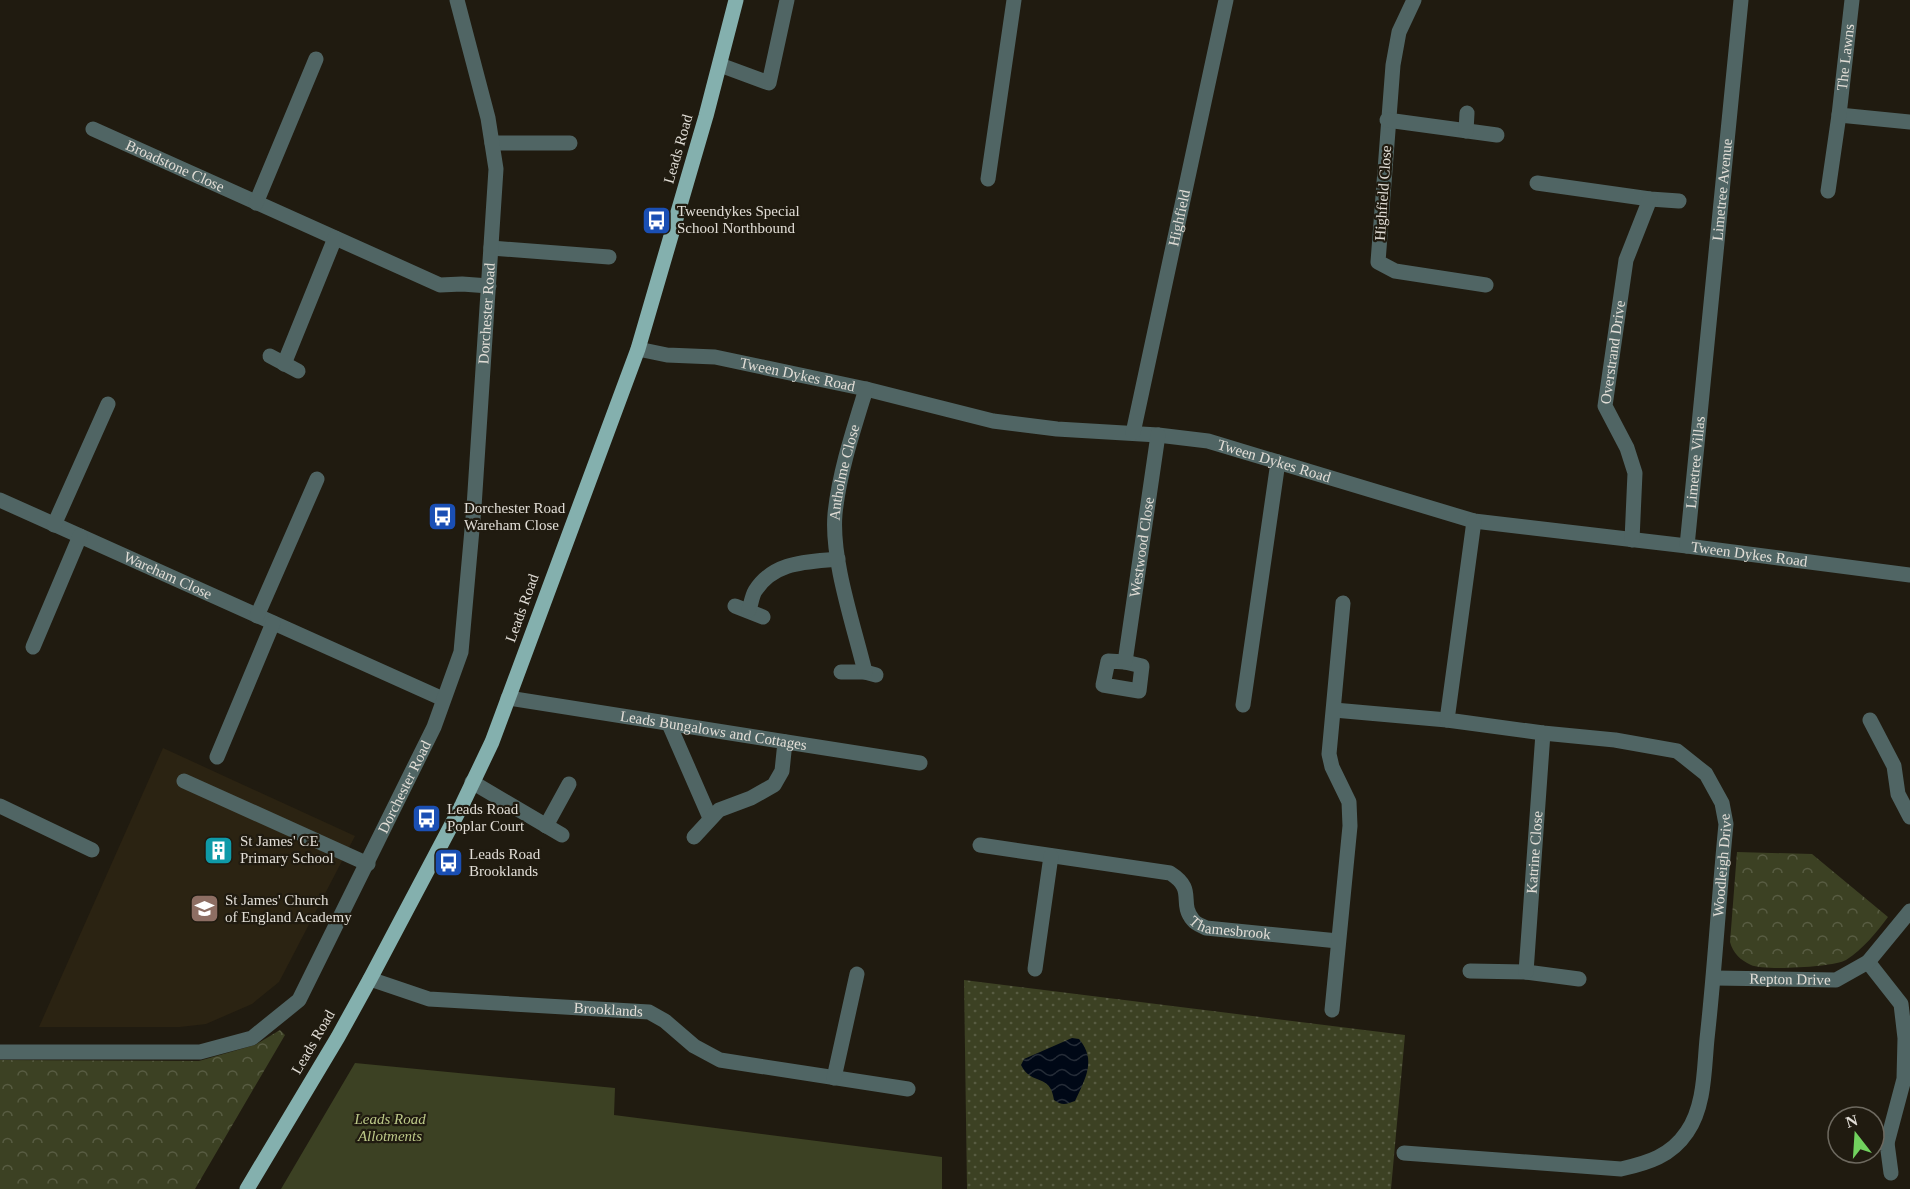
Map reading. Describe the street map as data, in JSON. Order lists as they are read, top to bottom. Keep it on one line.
{"streets":{"main road":["Leads Road"],"street":["The Lawns","Broadstone Close","Limetree Avenue","Highfield Close","Highfield","Dorchester Road","Overstrand Drive","Tween Dykes Road","Limetree Villas","Antholme Close","Westwood Close","Wareham Close","Leads Bungalows and Cottages","Katrine Close","Woodleigh Drive","Thamesbrook","Repton Drive","Brooklands"]},"crossings":[["Leads Road","Tween Dykes Road"],["Leads Road","Leads Bungalows and Cottages"],["Leads Road","Brooklands"],["Broadstone Close","Dorchester Road"],["Limetree Avenue","Limetree Villas"],["Highfield","Tween Dykes Road"],["Dorchester Road","Wareham Close"],["Overstrand Drive","Tween Dykes Road"],["Tween Dykes Road","Limetree Villas"],["Tween Dykes Road","Antholme Close"],["Tween Dykes Road","Westwood Close"],["Katrine Close","Woodleigh Drive"],["Woodleigh Drive","Repton Drive"]],"parks":["Leads Road Allotments"],"places":{"bus stop":["Tweendykes Special School Northbound","Dorchester Road Wareham Close","Leads Road Poplar Court","Leads Road Brooklands"],"building":["St James' CE Primary School"],"school or university":["St James' Church of England Academy"]},"north":"top"}
